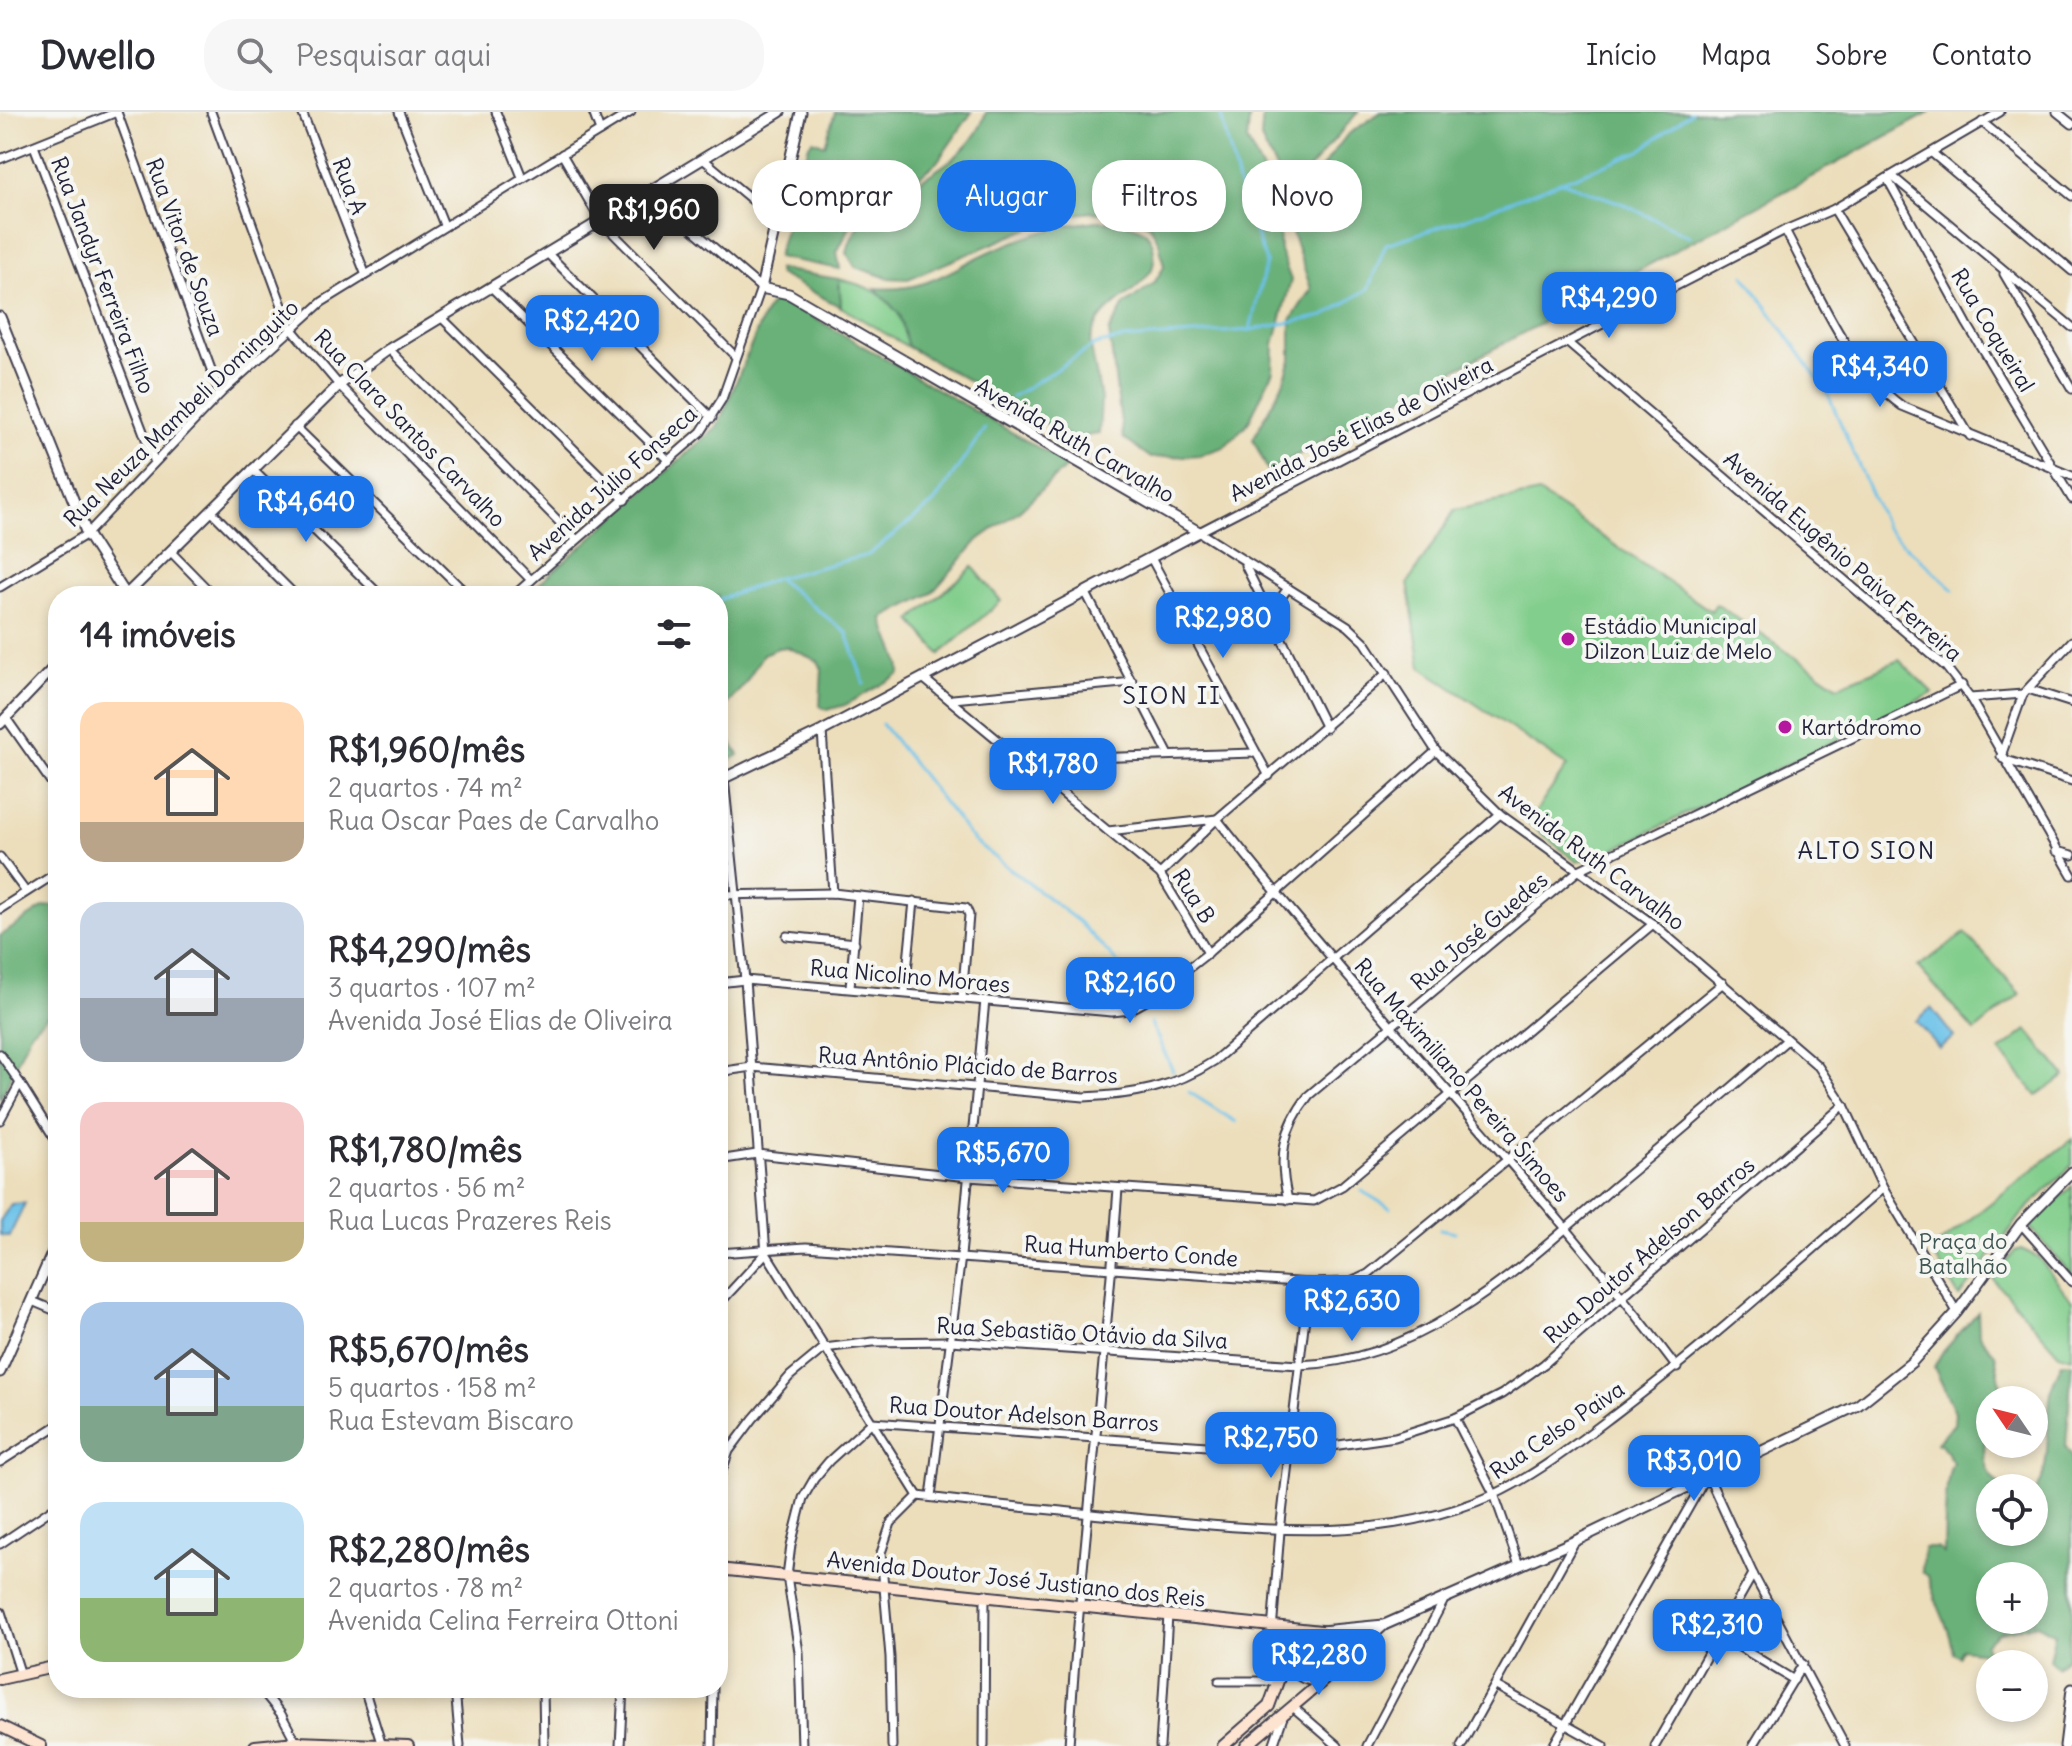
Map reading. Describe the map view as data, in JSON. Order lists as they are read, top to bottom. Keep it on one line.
{"streets":{"main road":["Avenida Doutor José Justiano dos Reis"],"street":["Rua A","Rua Vitor de Souza","Rua Jandyr Ferreira Filho","Rua Coqueiral","Rua Neuza Mambeli Dominguito","Rua Clara Santos Carvalho","Avenida José Elias de Oliveira","Avenida Ruth Carvalho","Avenida Júlio Fonseca","Avenida Eugênio Paiva Ferreira","Rua B","Rua José Guedes","Rua Nicolino Moraes","Rua Antônio Plácido de Barros","Rua Maximiliano Pereira Simoes","Rua Doutor Adelson Barros","Rua Humberto Conde","Rua Sebastião Otávio da Silva","Rua Celso Paiva"]},"crossings":[["Rua A","Rua Neuza Mambeli Dominguito"],["Rua Vitor de Souza","Rua Neuza Mambeli Dominguito"],["Rua Jandyr Ferreira Filho","Rua Neuza Mambeli Dominguito"],["Rua Coqueiral","Avenida José Elias de Oliveira"],["Rua Neuza Mambeli Dominguito","Rua Clara Santos Carvalho"],["Rua Clara Santos Carvalho","Avenida Júlio Fonseca"],["Avenida José Elias de Oliveira","Avenida Ruth Carvalho"],["Avenida José Elias de Oliveira","Avenida Eugênio Paiva Ferreira"],["Avenida José Elias de Oliveira","Rua B"],["Avenida Ruth Carvalho","Avenida Júlio Fonseca"],["Avenida Ruth Carvalho","Rua José Guedes"],["Avenida Ruth Carvalho","Rua Nicolino Moraes"],["Avenida Ruth Carvalho","Rua Antônio Plácido de Barros"],["Avenida Ruth Carvalho","Rua Doutor Adelson Barros"],["Avenida Ruth Carvalho","Rua Humberto Conde"],["Avenida Ruth Carvalho","Rua Sebastião Otávio da Silva"],["Avenida Ruth Carvalho","Rua Celso Paiva"],["Avenida Eugênio Paiva Ferreira","Rua José Guedes"],["Rua B","Rua Nicolino Moraes"],["Rua José Guedes","Rua Maximiliano Pereira Simoes"],["Rua Nicolino Moraes","Rua Maximiliano Pereira Simoes"],["Rua Antônio Plácido de Barros","Rua Maximiliano Pereira Simoes"],["Rua Maximiliano Pereira Simoes","Rua Doutor Adelson Barros"],["Rua Maximiliano Pereira Simoes","Rua Humberto Conde"],["Rua Maximiliano Pereira Simoes","Rua Sebastião Otávio da Silva"],["Rua Maximiliano Pereira Simoes","Rua Celso Paiva"],["Rua Doutor Adelson Barros","Avenida Doutor José Justiano dos Reis"]],"districts":["SION II","ALTO SION"],"parks":["Praça do Batalhão"],"places":["Estádio Municipal Dilzon Luiz de Melo","Kartódromo"],"north":"top left","page":{"header":"Dwello","search":"Pesquisar aqui","nav":["Início","Mapa","Sobre","Contato"],"chip":["Comprar","Alugar","Filtros","Novo"],"price":["R$1,960","R$4,290","R$2,420","R$4,340","R$4,640","R$2,980","R$1,780","R$2,160","R$5,670","R$2,630","R$2,750","R$3,010","R$2,310","R$2,280"],"heading":"14 imóveis","list":[{"name":"R$1,960/mês","note":"2 quartos · 74 m² · Rua Oscar Paes de Carvalho"},{"name":"R$4,290/mês","note":"3 quartos · 107 m² · Avenida José Elias de Oliveira"},{"name":"R$1,780/mês","note":"2 quartos · 56 m² · Rua Lucas Prazeres Reis"},{"name":"R$5,670/mês","note":"5 quartos · 158 m² · Rua Estevam Biscaro"},{"name":"R$2,280/mês","note":"2 quartos · 78 m² · Avenida Celina Ferreira Ottoni"}],"map_buttons":["+","−"]}}
